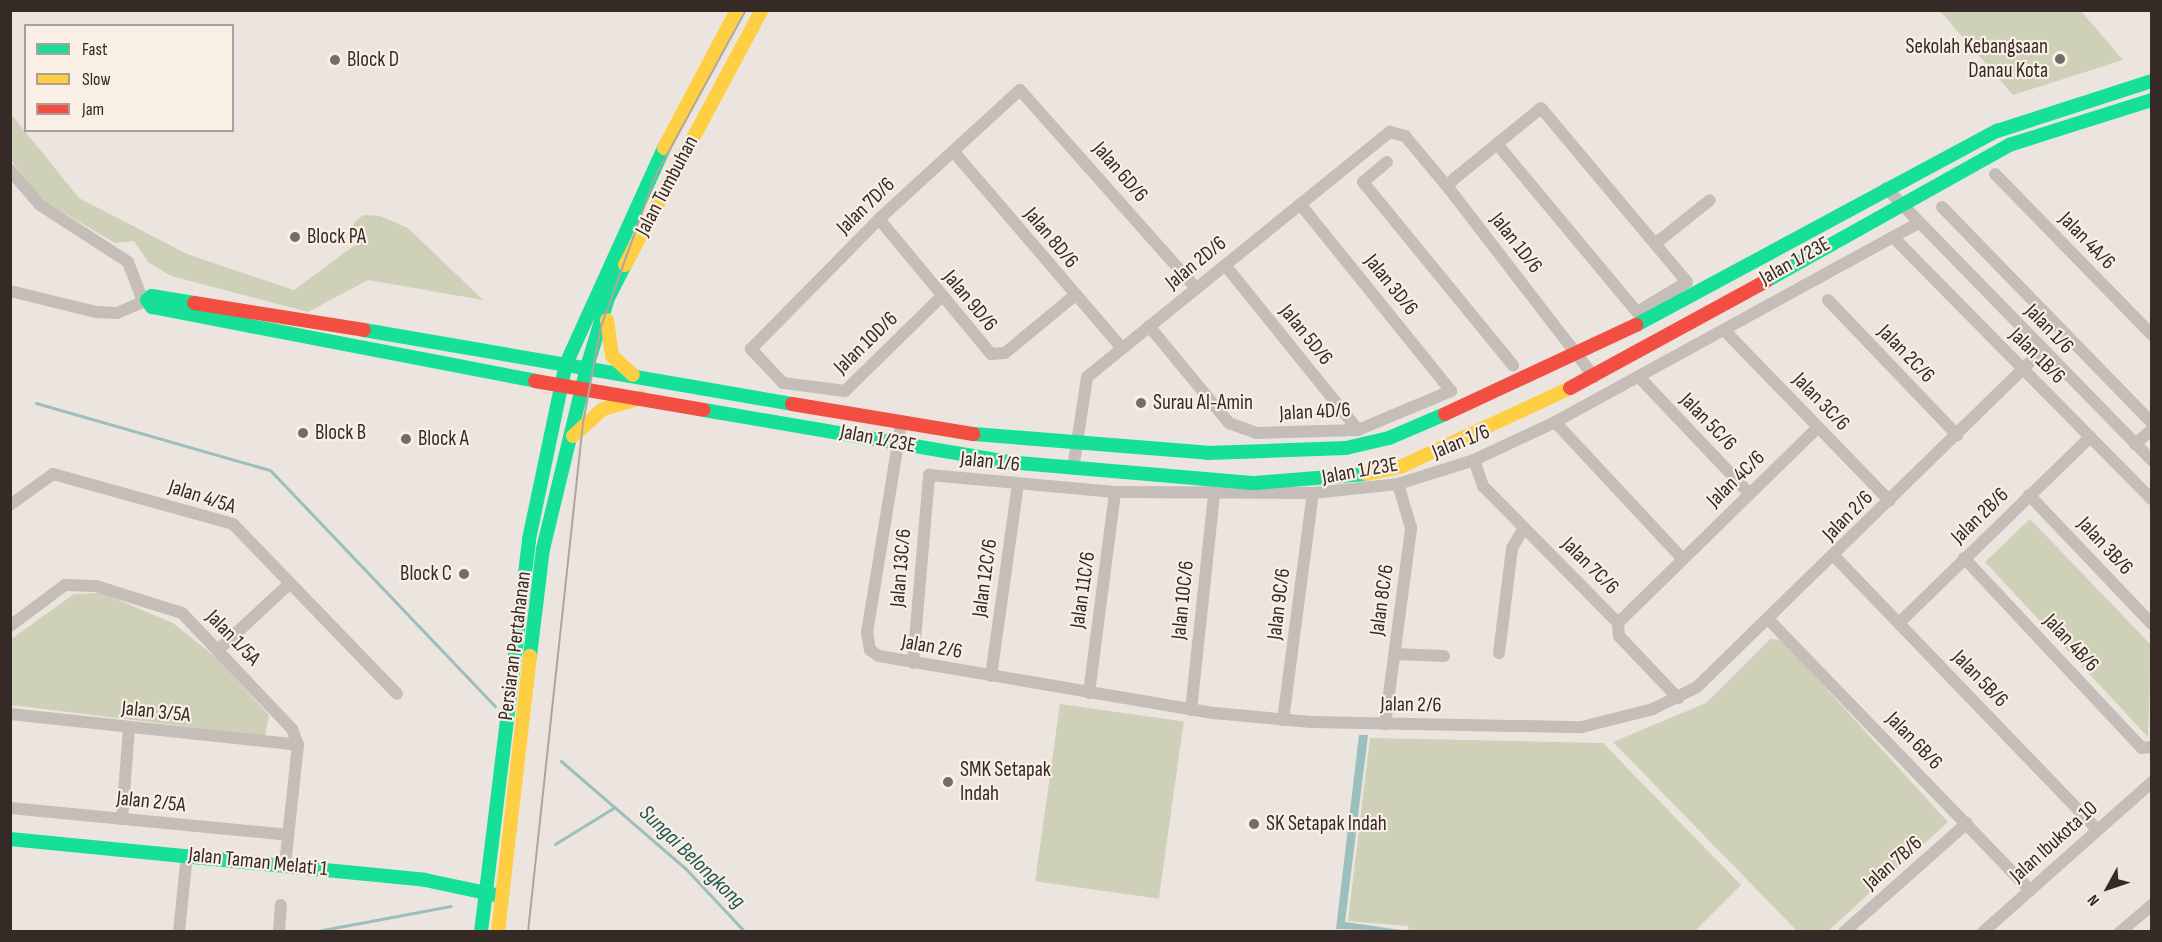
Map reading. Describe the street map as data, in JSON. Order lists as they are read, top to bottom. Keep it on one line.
{"streets":{"street":["Jalan 6D/6","Jalan Tumbuhan","Jalan 7D/6","Jalan 8D/6","Jalan 4A/6","Jalan 1D/6","Jalan 1/23E","Jalan 2D/6","Jalan 3D/6","Jalan 9D/6","Jalan 1/6","Jalan 5D/6","Jalan 10D/6","Jalan 2C/6","Jalan 1B/6","Jalan 3C/6","Jalan 4D/6","Jalan 5C/6","Jalan 4C/6","Jalan 4/5A","Jalan 2/6","Jalan 2B/6","Jalan 3B/6","Jalan 7C/6","Jalan 13C/6","Jalan 12C/6","Jalan 11C/6","Jalan 10C/6","Jalan 8C/6","Jalan 9C/6","Jalan 1/5A","Jalan 4B/6","Persiaran Pertahanan","Jalan 5B/6","Jalan 3/5A","Jalan 6B/6","Jalan 2/5A","Jalan Ibukota 10","Jalan Taman Melati 1","Jalan 7B/6"]},"crossings":[["Jalan 6D/6","Jalan 7D/6"],["Jalan 6D/6","Jalan 2D/6"],["Jalan Tumbuhan","Jalan 1/23E"],["Jalan Tumbuhan","Persiaran Pertahanan"],["Jalan 7D/6","Jalan 8D/6"],["Jalan 7D/6","Jalan 9D/6"],["Jalan 7D/6","Jalan 10D/6"],["Jalan 8D/6","Jalan 2D/6"],["Jalan 8D/6","Jalan 9D/6"],["Jalan 1D/6","Jalan 1/23E"],["Jalan 1D/6","Jalan 2D/6"],["Jalan 1/23E","Jalan 2D/6"],["Jalan 1/23E","Jalan 1/6"],["Jalan 1/23E","Jalan 2/6"],["Jalan 1/23E","Persiaran Pertahanan"],["Jalan 2D/6","Jalan 3D/6"],["Jalan 2D/6","Jalan 5D/6"],["Jalan 2D/6","Jalan 4D/6"],["Jalan 3D/6","Jalan 4D/6"],["Jalan 9D/6","Jalan 10D/6"],["Jalan 1/6","Jalan 1B/6"],["Jalan 1/6","Jalan 3C/6"],["Jalan 1/6","Jalan 5C/6"],["Jalan 1/6","Jalan 2/6"],["Jalan 1/6","Jalan 7C/6"],["Jalan 1/6","Jalan 13C/6"],["Jalan 1/6","Jalan 12C/6"],["Jalan 1/6","Jalan 11C/6"],["Jalan 1/6","Jalan 10C/6"],["Jalan 1/6","Jalan 8C/6"],["Jalan 1/6","Jalan 9C/6"],["Jalan 5D/6","Jalan 4D/6"],["Jalan 2C/6","Jalan 2/6"],["Jalan 1B/6","Jalan 2/6"],["Jalan 1B/6","Jalan 2B/6"],["Jalan 3C/6","Jalan 4C/6"],["Jalan 3C/6","Jalan 2/6"],["Jalan 5C/6","Jalan 4C/6"],["Jalan 4C/6","Jalan 7C/6"],["Jalan 2/6","Jalan 7C/6"],["Jalan 2/6","Jalan 13C/6"],["Jalan 2/6","Jalan 12C/6"],["Jalan 2/6","Jalan 11C/6"],["Jalan 2/6","Jalan 10C/6"],["Jalan 2/6","Jalan 8C/6"],["Jalan 2/6","Jalan 9C/6"],["Jalan 2/6","Jalan 5B/6"],["Jalan 2/6","Jalan 6B/6"],["Jalan 2B/6","Jalan 3B/6"],["Jalan 2B/6","Jalan 4B/6"],["Jalan 2B/6","Jalan 5B/6"],["Jalan 1/5A","Jalan 3/5A"],["Persiaran Pertahanan","Jalan Taman Melati 1"],["Jalan 5B/6","Jalan Ibukota 10"],["Jalan 6B/6","Jalan Ibukota 10"],["Jalan 6B/6","Jalan 7B/6"]],"water":["Sungai Belongkong"],"places":["Sekolah Kebangsaan Danau Kota","Block D","Block PA","Surau Al-Amin","Block B","Block A","Block C","SMK Setapak Indah","SK Setapak Indah"],"legend":["Fast","Slow","Jam"],"north":"bottom left"}
